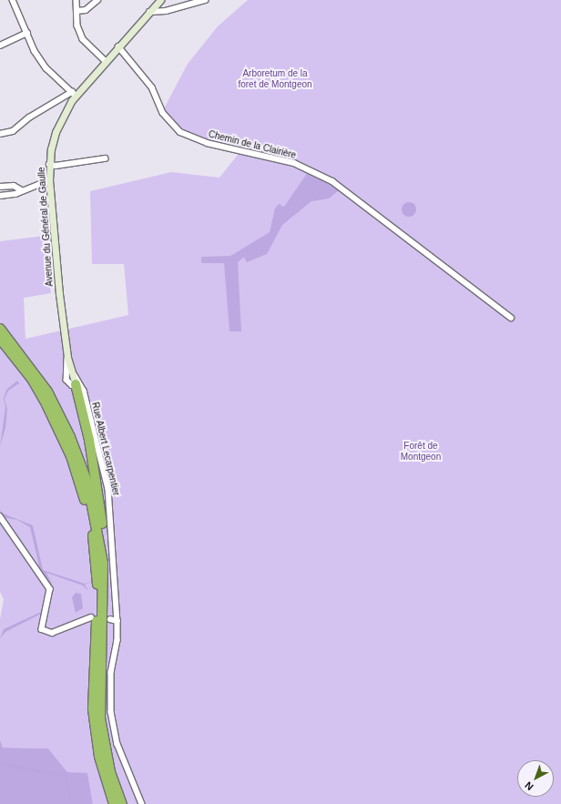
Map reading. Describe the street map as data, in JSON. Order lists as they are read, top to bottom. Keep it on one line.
{"streets":{"street":["Chemin de la Clairière","Avenue du Général de Gaulle","Rue Albert Lecarpentier"]},"crossings":[["Chemin de la Clairière","Avenue du Général de Gaulle"],["Avenue du Général de Gaulle","Rue Albert Lecarpentier"]],"parks":["Arboretum de la foret de Montgeon","Forêt de Montgeon"],"north":"bottom left"}
